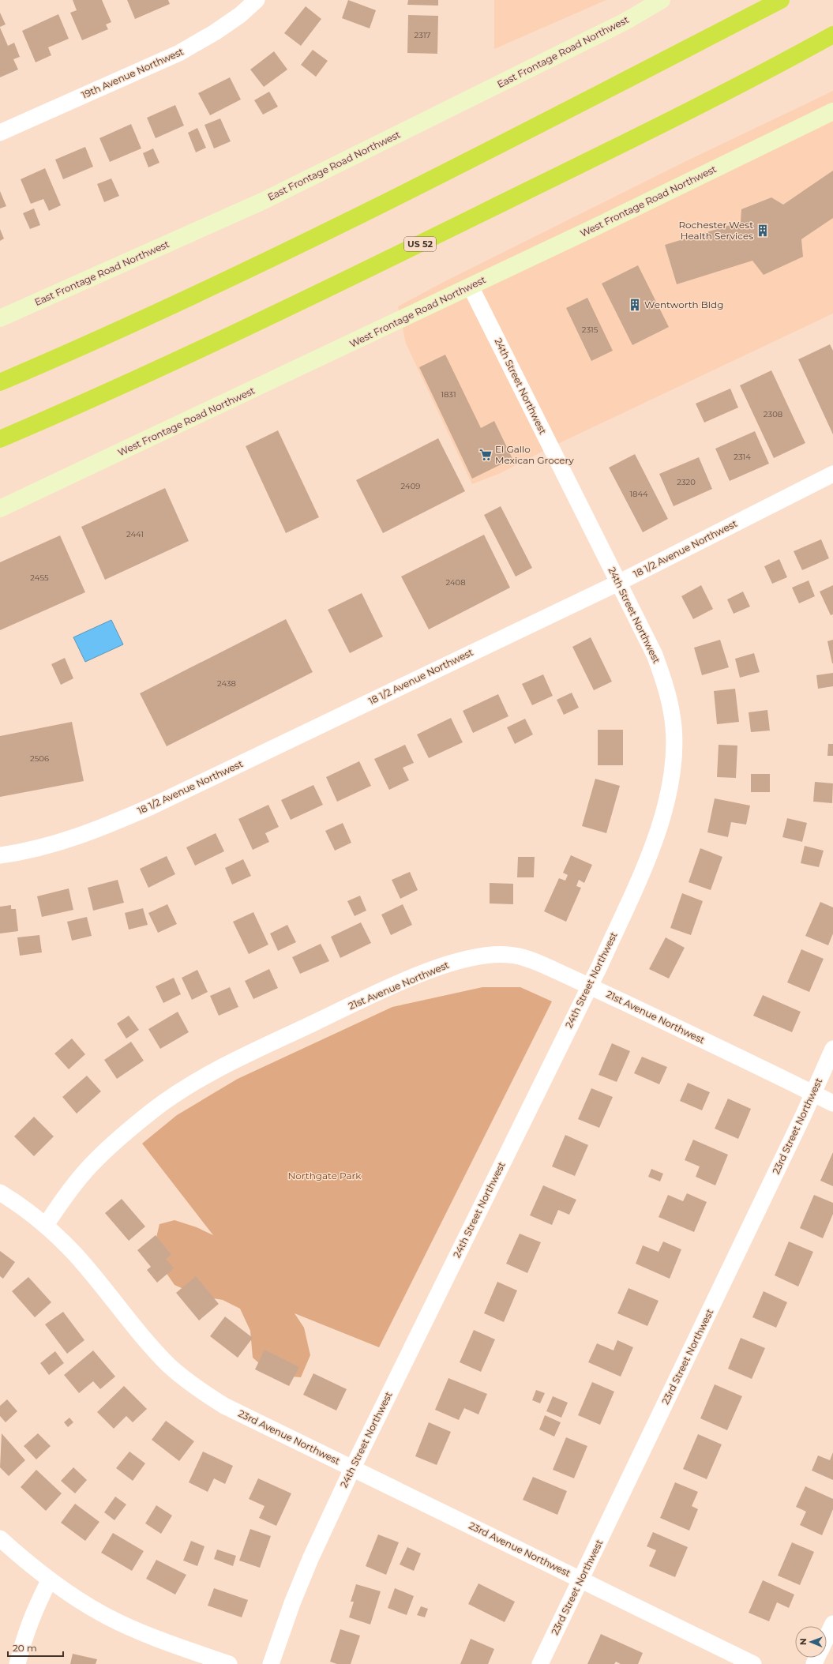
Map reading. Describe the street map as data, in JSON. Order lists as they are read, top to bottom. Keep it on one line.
{"streets":{"highway":["US 52"],"street":["East Frontage Road Northwest","19th Avenue Northwest","West Frontage Road Northwest","24th Street Northwest","18 1/2 Avenue Northwest","21st Avenue Northwest","23rd Street Northwest","23rd Avenue Northwest"]},"crossings":[["West Frontage Road Northwest","24th Street Northwest"],["24th Street Northwest","18 1/2 Avenue Northwest"],["24th Street Northwest","21st Avenue Northwest"],["24th Street Northwest","23rd Avenue Northwest"],["21st Avenue Northwest","23rd Street Northwest"],["21st Avenue Northwest","23rd Avenue Northwest"],["23rd Street Northwest","23rd Avenue Northwest"]],"parks":["Northgate Park"],"places":{"building":["Rochester West Health Services","Wentworth Bldg"],"supermarket":["El Gallo Mexican Grocery"]},"house_numbers":["2317","2315","1831","2308","2314","2320","2409","1844","2441","2455","2408","2438","2506"],"scale_bar":"20 m","north":"left"}
